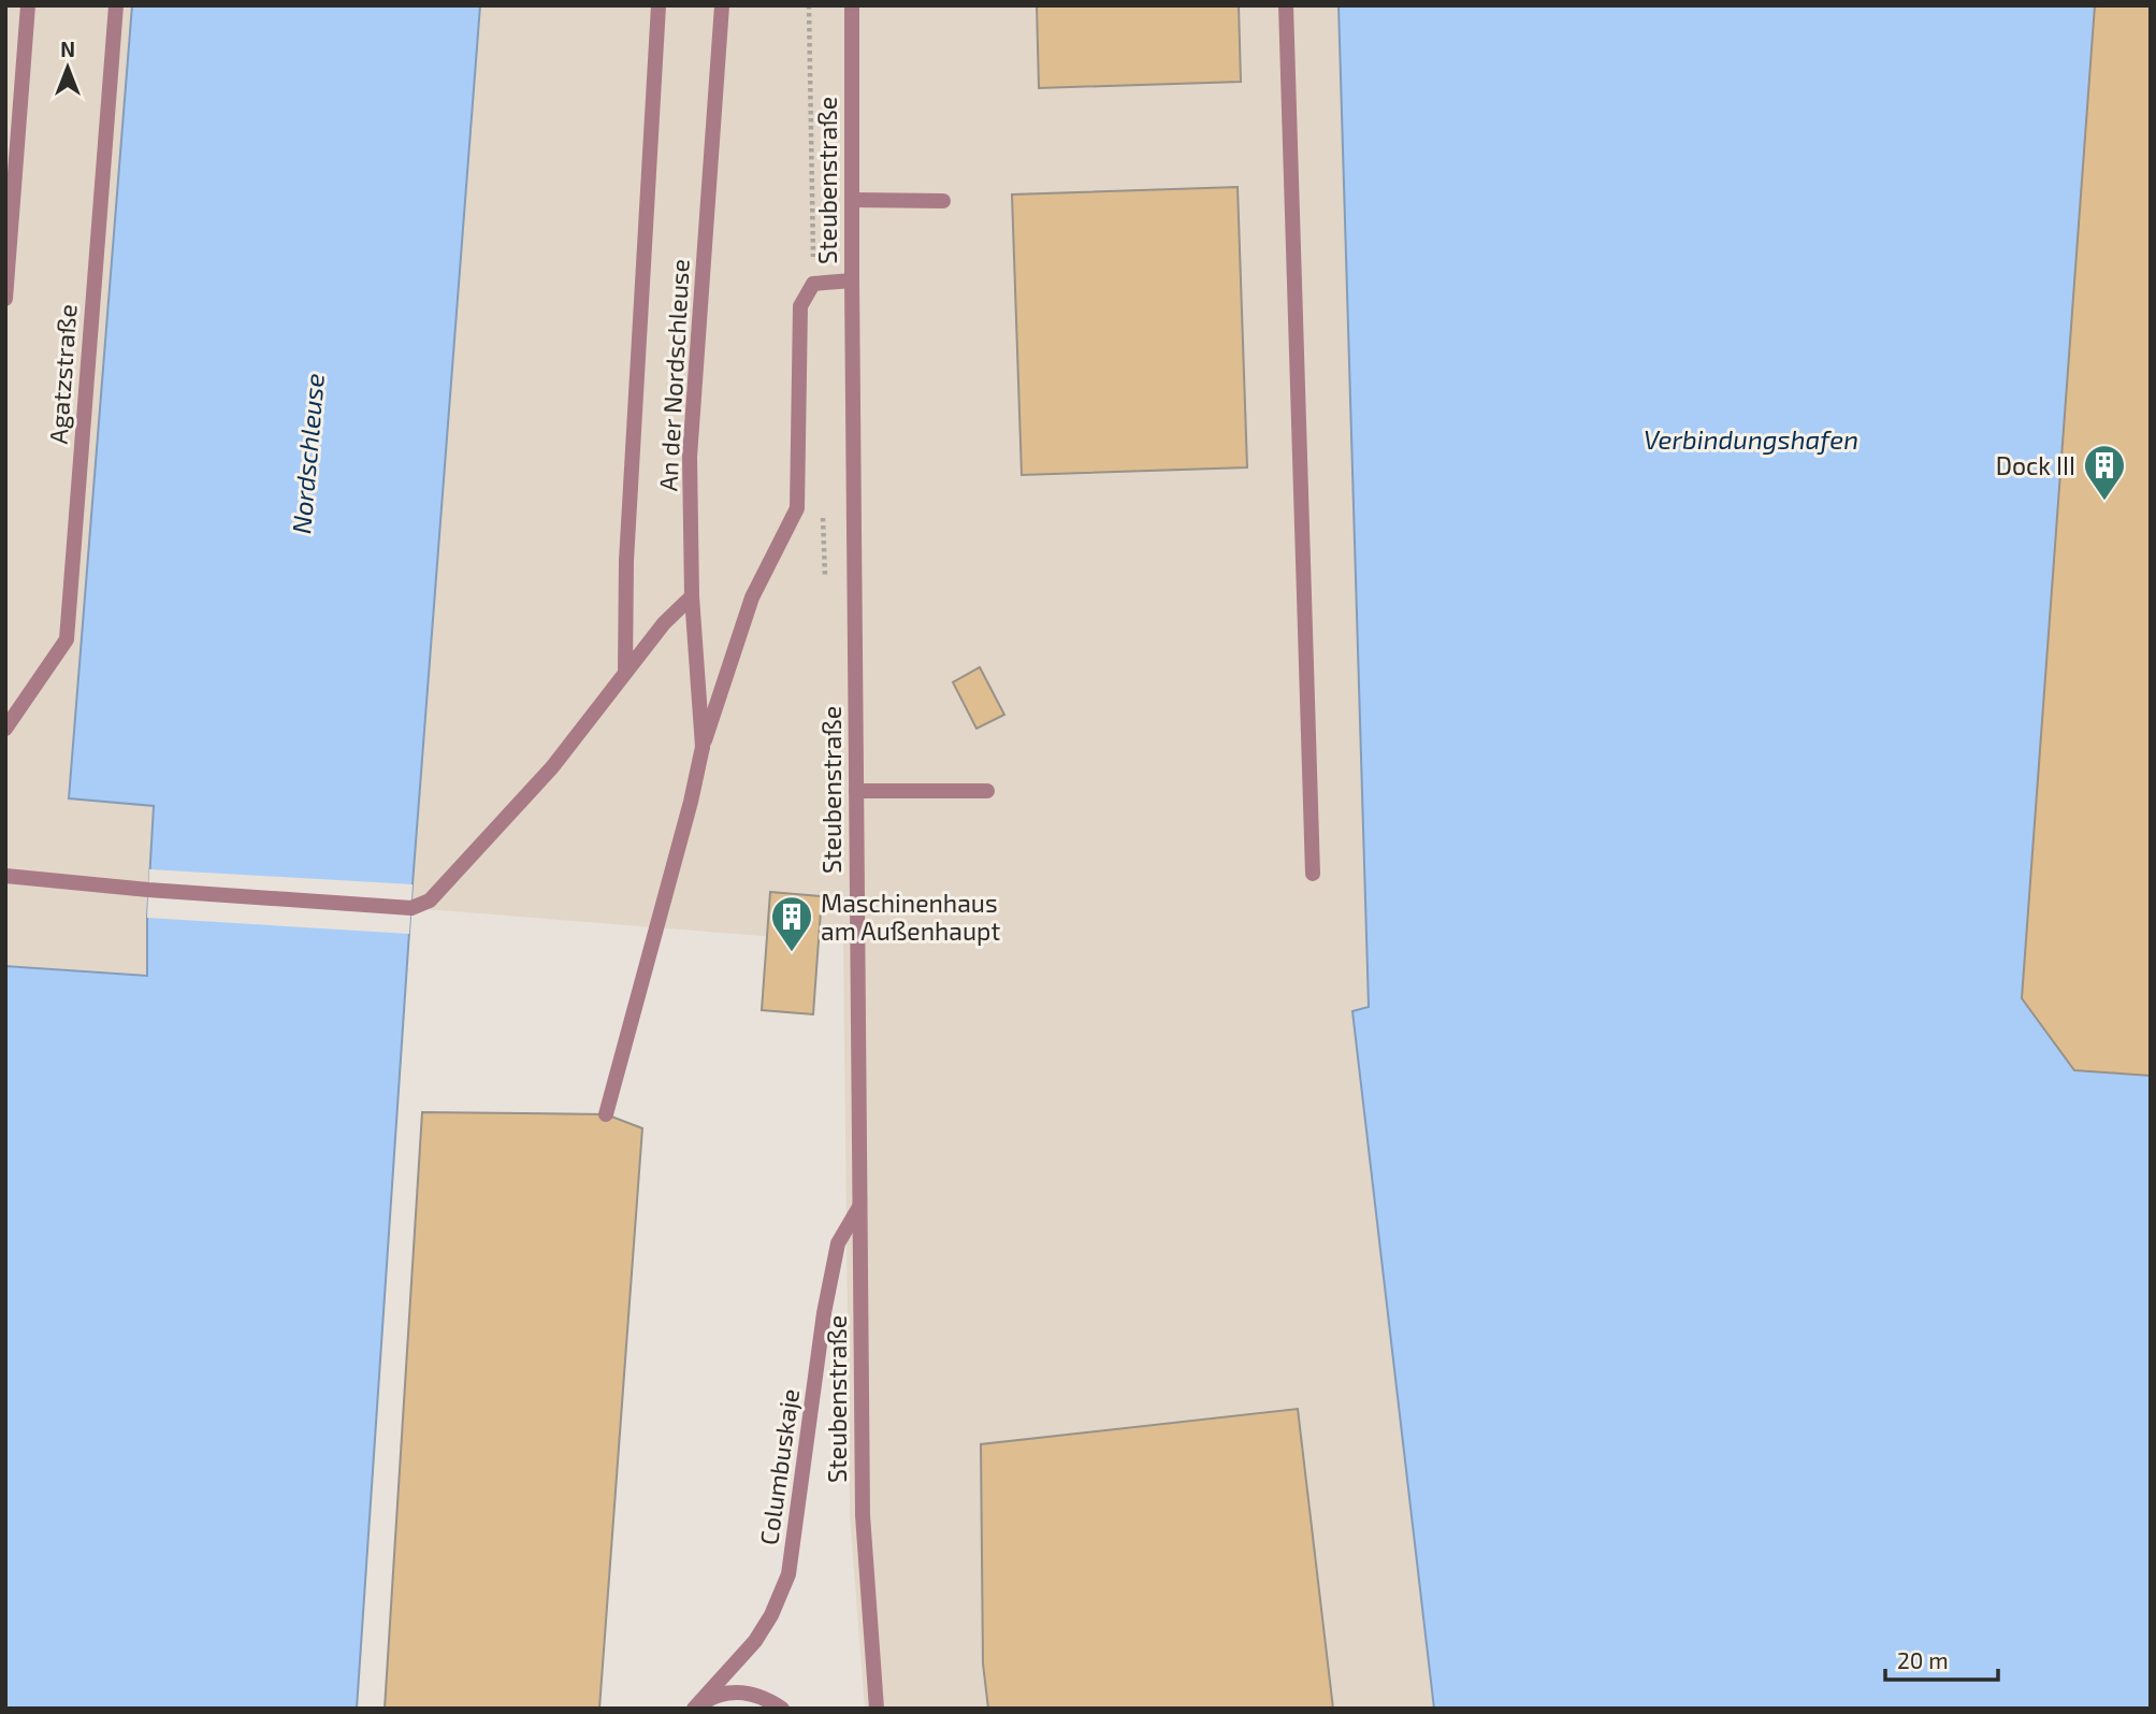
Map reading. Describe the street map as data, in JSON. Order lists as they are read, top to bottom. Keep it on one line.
{"streets":{"street":["Steubenstraße","Agatzstraße","An der Nordschleuse","Columbuskaje"]},"crossings":[["Steubenstraße","An der Nordschleuse"],["Steubenstraße","Columbuskaje"]],"water":["Verbindungshafen","Nordschleuse"],"places":{"building":["Dock III","Maschinenhaus am Außenhaupt"]},"scale_bar":"20 m","north":"top"}
